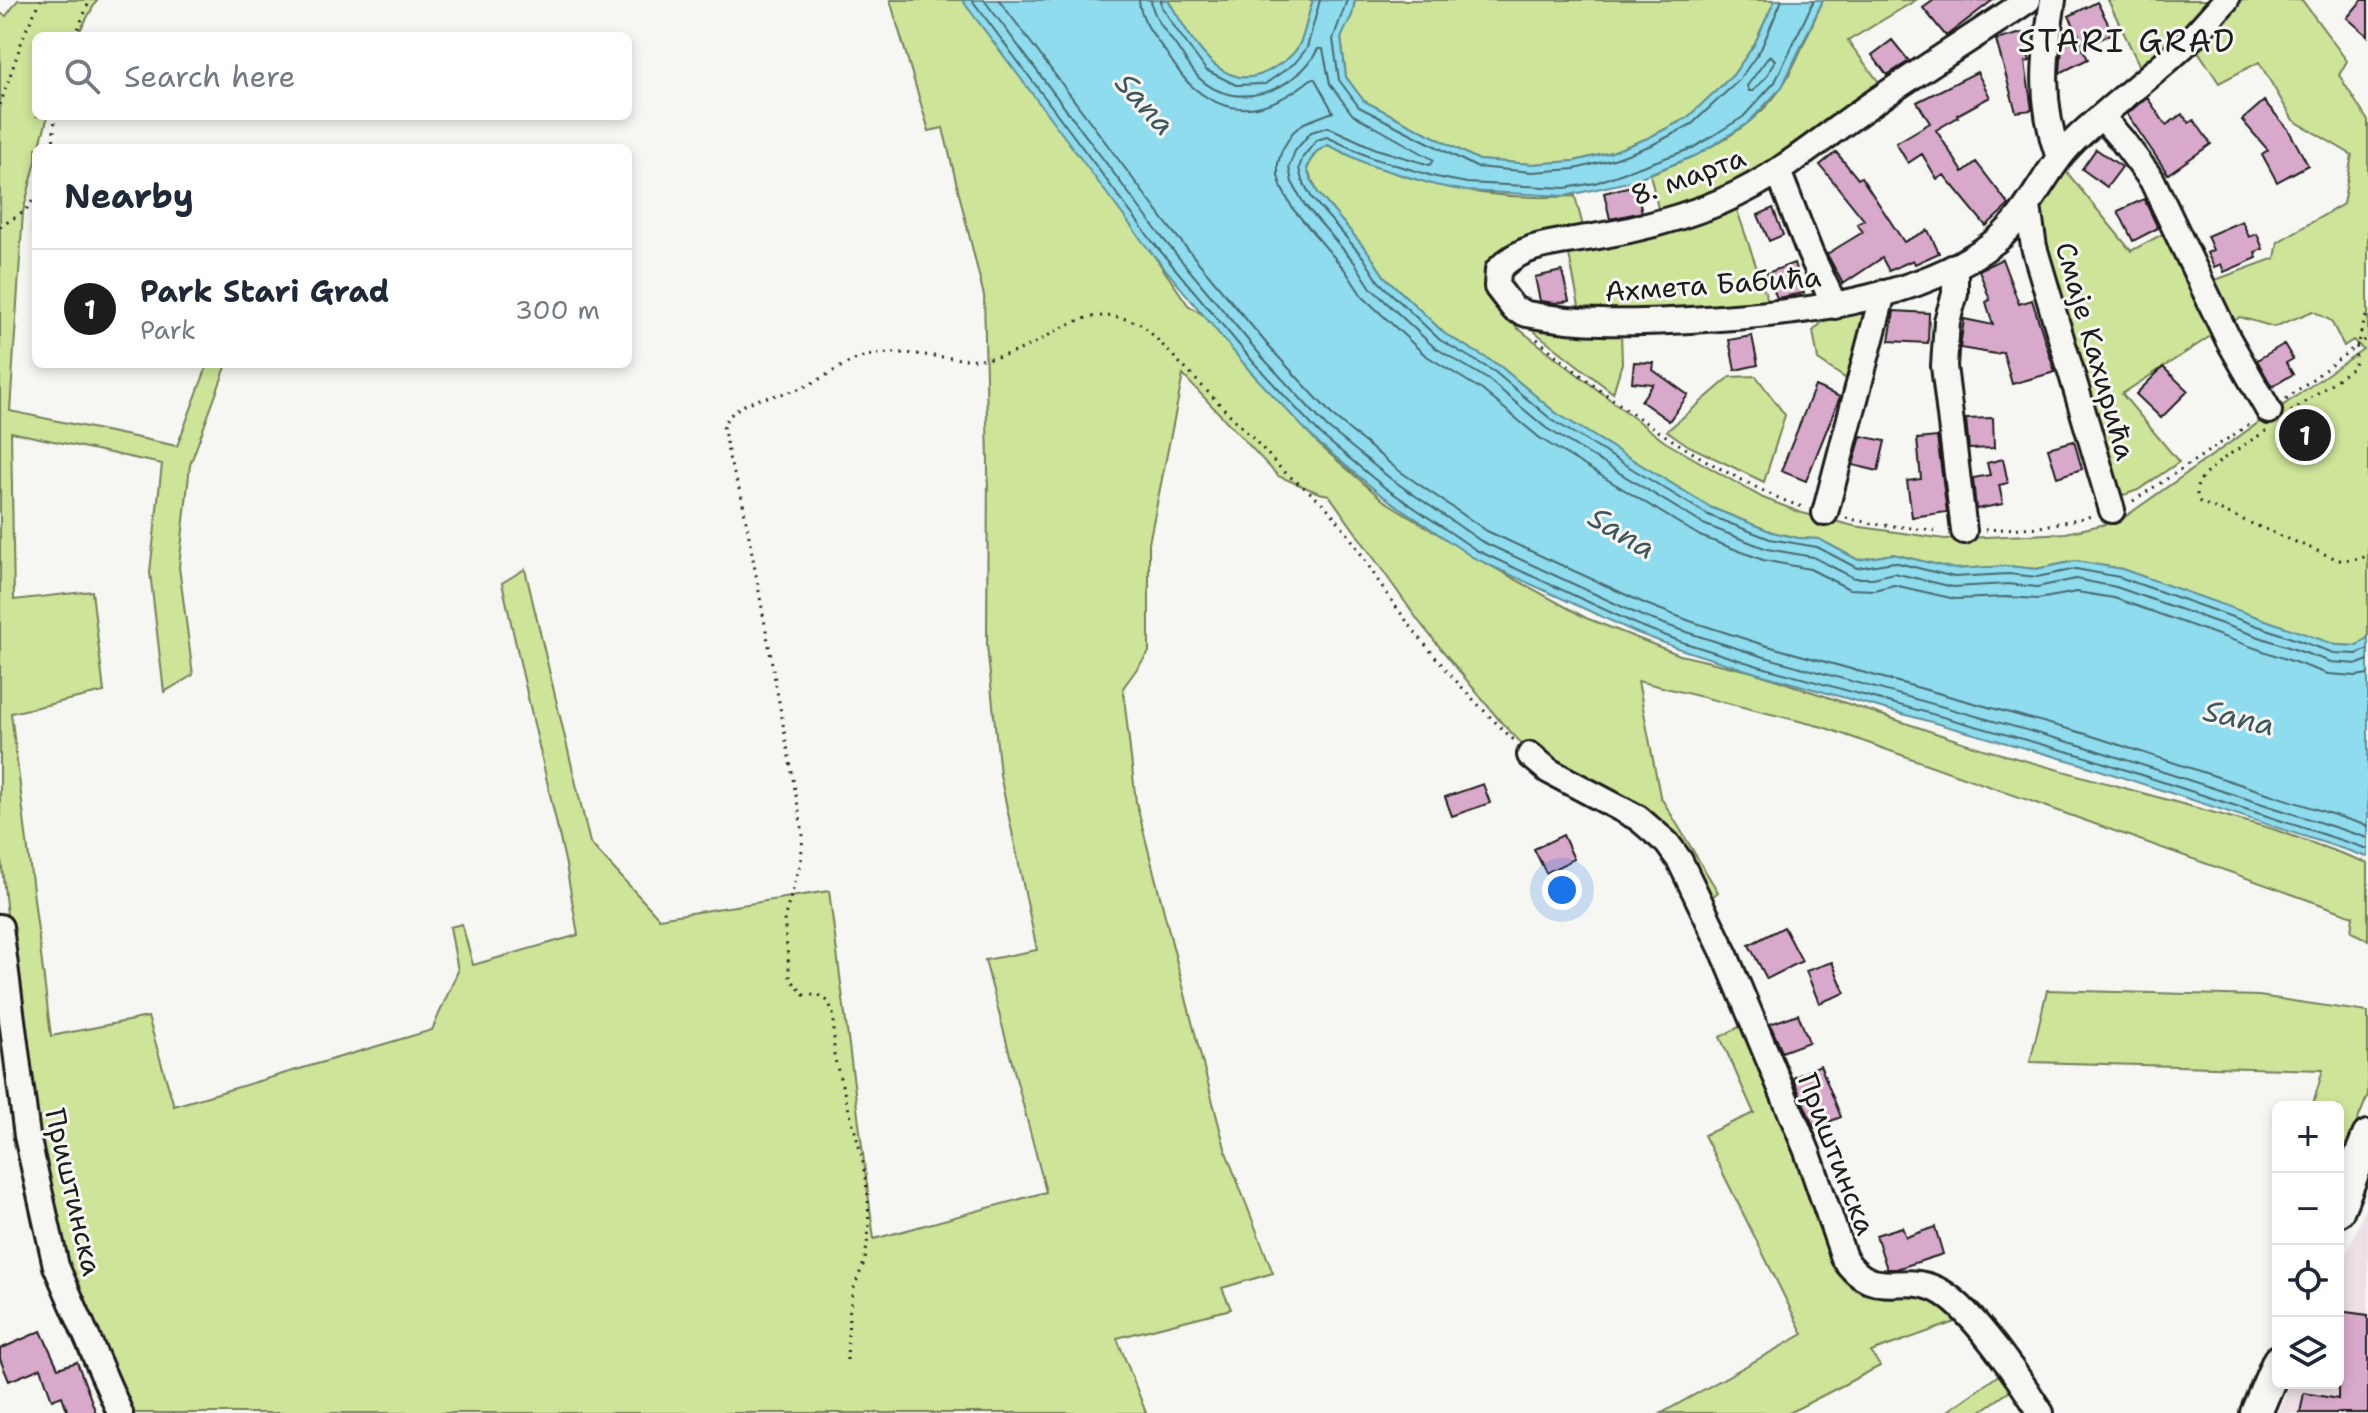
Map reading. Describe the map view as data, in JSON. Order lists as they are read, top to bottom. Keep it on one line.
{"streets":{"street":["8. марта","Ахмета Бабића","Смaје Кахирића","Приштинска"]},"crossings":[["8. марта","Ахмета Бабића"],["Ахмета Бабића","Смaје Кахирића"]],"districts":["STARI GRAD"],"water":["Sana"],"page":{"search":"Search here","heading":"Nearby","list":[{"mark":"1","name":"Park Stari Grad","note":"Park","value":"300 m"}],"pins":"1","map_buttons":["+","−"]}}
